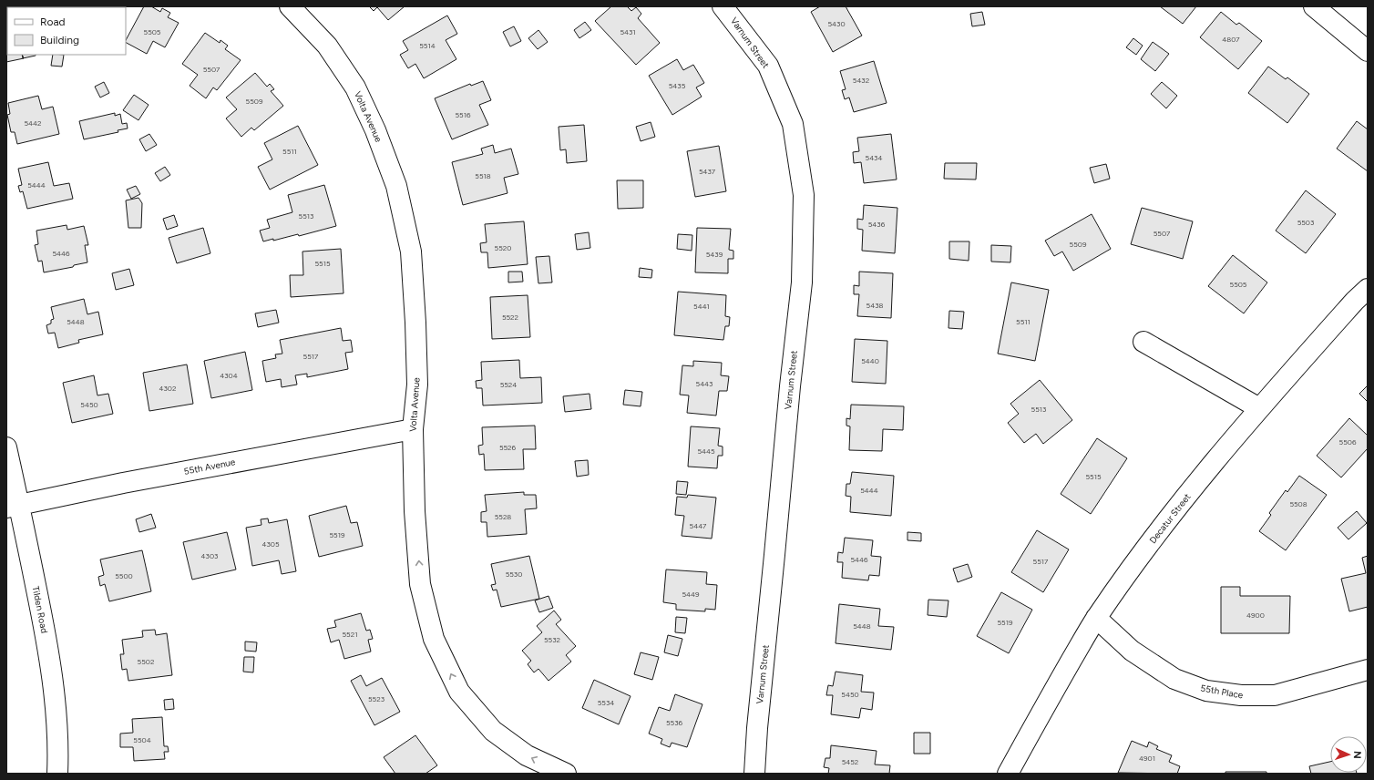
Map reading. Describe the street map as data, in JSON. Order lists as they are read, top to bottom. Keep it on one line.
{"streets":{"street":["Varnum Street","Volta Avenue","55th Avenue","Decatur Street","Tilden Road","55th Place"]},"crossings":[["Volta Avenue","55th Avenue"],["55th Avenue","Tilden Road"],["Decatur Street","55th Place"]],"one_way":["Volta Avenue"],"house_numbers":["5430","5505","5431","4807","5514","5507","5432","5435","5509","5516","5442","5511","5434","5437","5518","5444","5513","5503","5436","5507","5509","5520","5446","5439","5515","5505","5438","5441","5522","5448","5511","5517","5440","4304","5443","5524","4302","5450","5513","5506","5526","5445","5515","5444","5508","5528","5447","5519","4305","4303","5446","5517","5530","5500","5449","4900","5519","5448","5521","5532","5502","5450","5523","5534","5536","5504","4901","5452"],"legend":["Road","Building"],"north":"right"}
